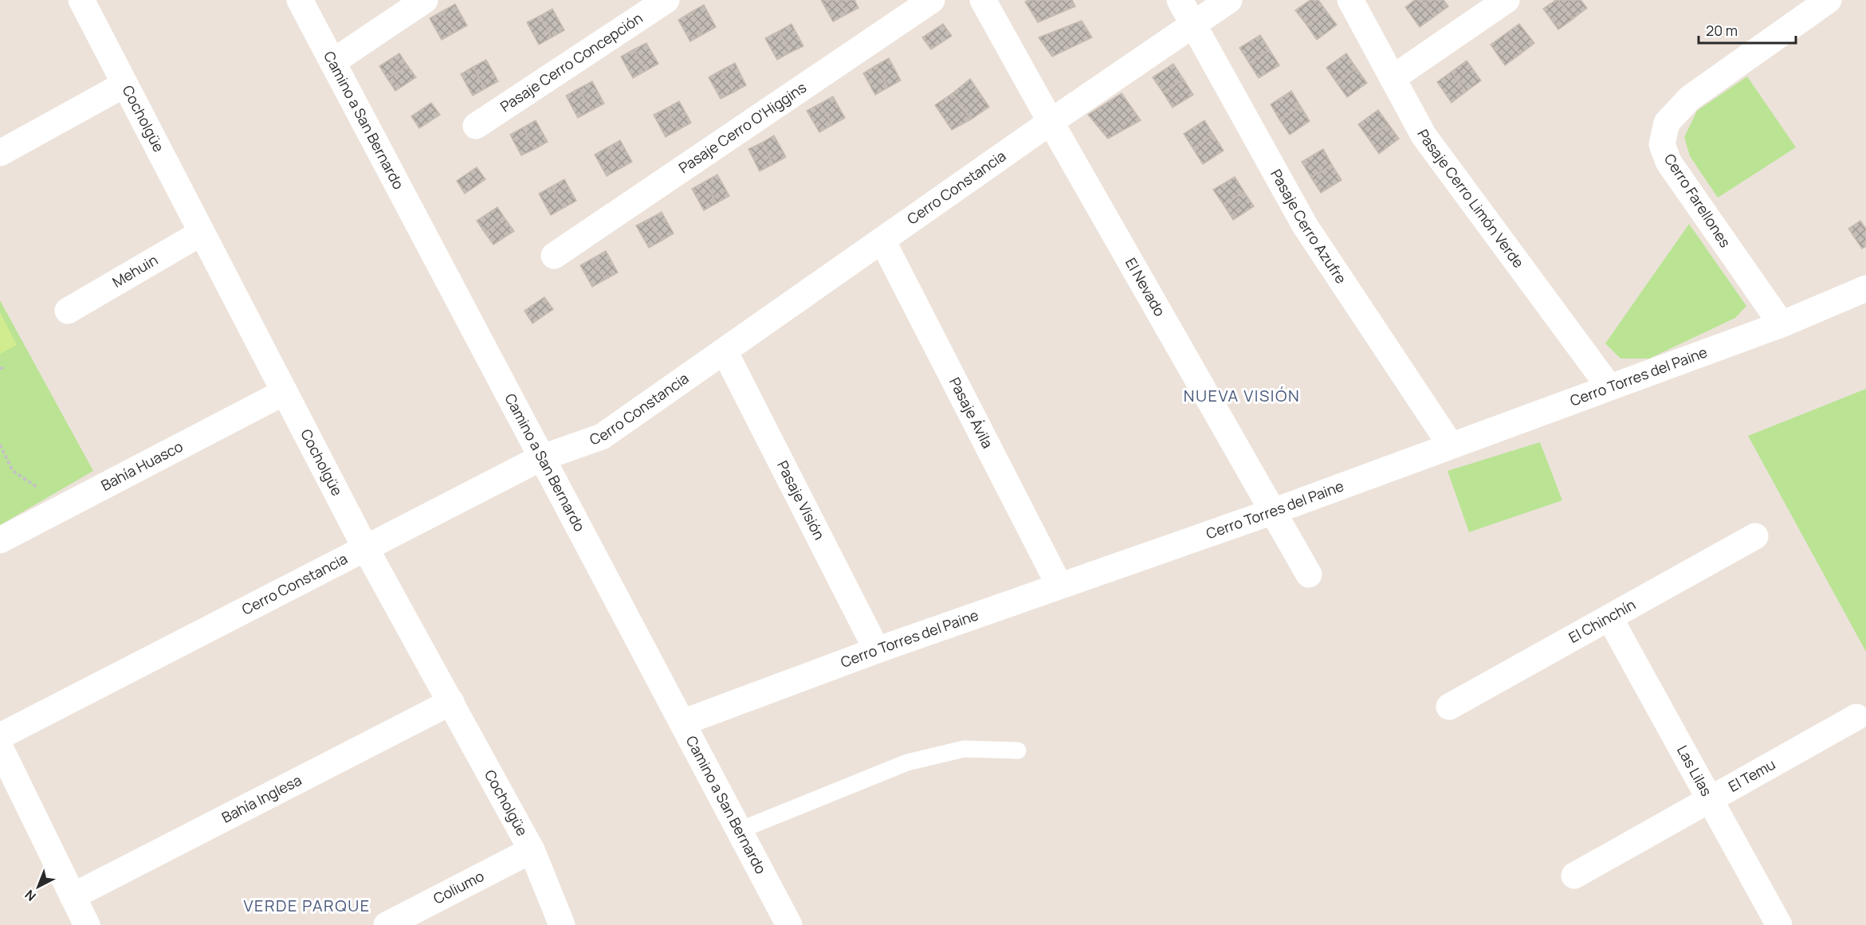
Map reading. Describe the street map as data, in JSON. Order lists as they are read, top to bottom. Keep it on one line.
{"streets":{"street":["Pasaje Cerro Concepción","Cocholgüe","Camino a San Bernardo","Pasaje Cerro O'Higgins","Cerro Constancia","Pasaje Cerro Limón Verde","Cerro Farellones","Pasaje Cerro Azufre","Mehuin","El Nevado","Cerro Torres del Paine","Pasaje Ávila","Bahía Huasco","Pasaje Visión","El Chinchín","Las Lilas","El Temu","Bahía Inglesa","Coliumo"]},"crossings":[["Cocholgüe","Cerro Constancia"],["Cocholgüe","Mehuin"],["Cocholgüe","Bahía Huasco"],["Cocholgüe","Bahía Inglesa"],["Cocholgüe","Coliumo"],["Camino a San Bernardo","Cerro Constancia"],["Camino a San Bernardo","Cerro Torres del Paine"],["Cerro Constancia","Pasaje Cerro Azufre"],["Cerro Constancia","El Nevado"],["Cerro Constancia","Pasaje Ávila"],["Cerro Constancia","Pasaje Visión"],["Pasaje Cerro Limón Verde","Cerro Torres del Paine"],["Cerro Farellones","Cerro Torres del Paine"],["Pasaje Cerro Azufre","Cerro Torres del Paine"],["El Nevado","Cerro Torres del Paine"],["Cerro Torres del Paine","Pasaje Ávila"],["Cerro Torres del Paine","Pasaje Visión"],["El Chinchín","Las Lilas"],["Las Lilas","El Temu"]],"districts":["NUEVA VISIÓN","VERDE PARQUE"],"scale_bar":"20 m","north":"bottom left"}
